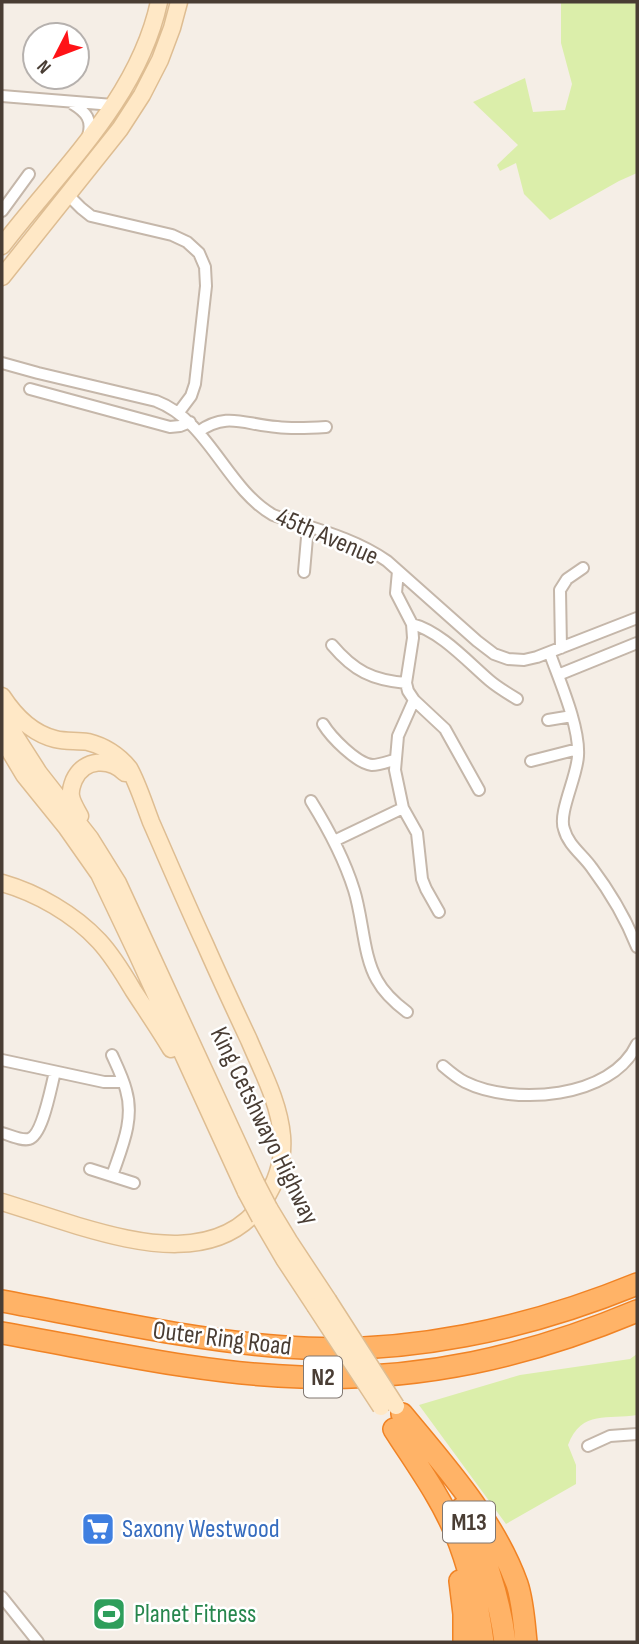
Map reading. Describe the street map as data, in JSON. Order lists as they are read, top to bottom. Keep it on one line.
{"streets":{"highway":["King Cetshwayo Highway","Outer Ring Road","N2","M13"],"street":["45th Avenue"]},"places":{"supermarket":["Saxony Westwood"],"sports":["Planet Fitness"]},"north":"bottom left"}
